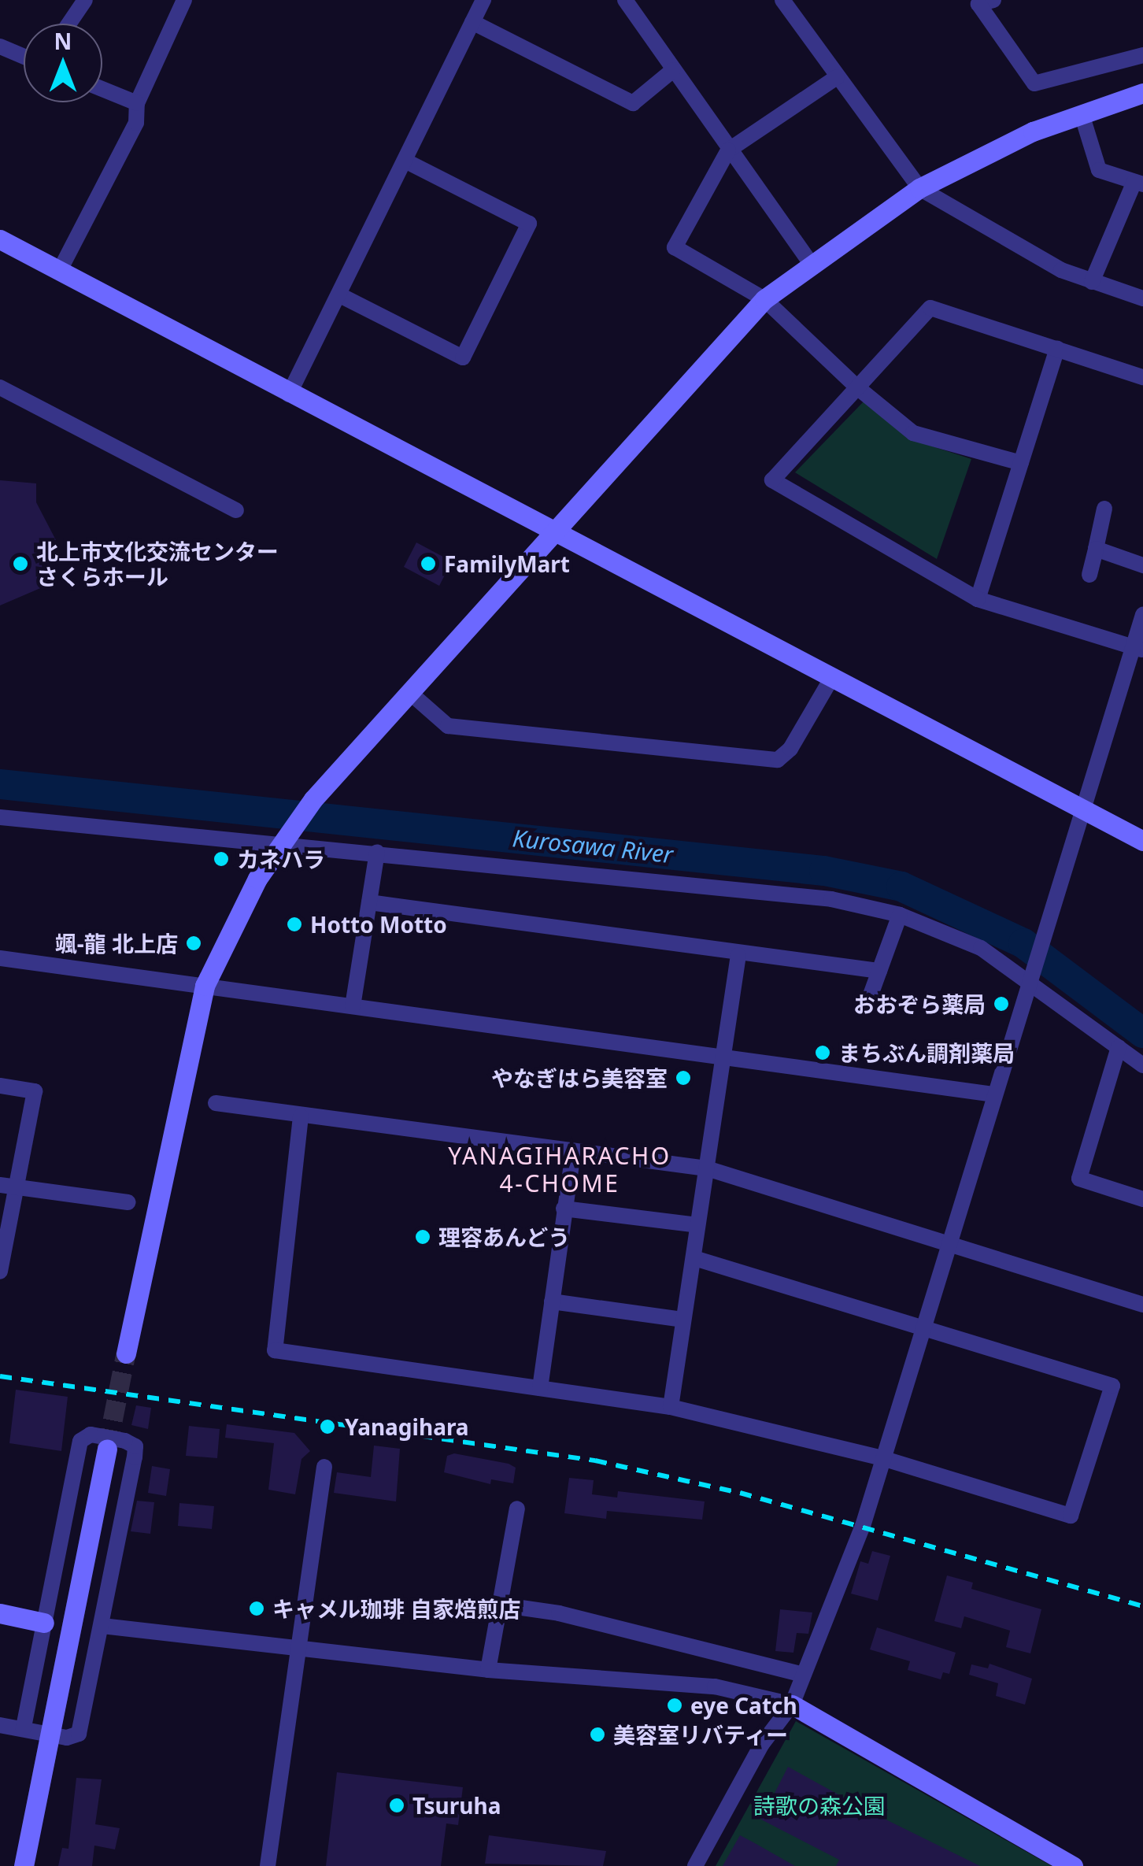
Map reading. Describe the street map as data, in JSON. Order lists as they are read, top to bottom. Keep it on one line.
{"districts":["YANAGIHARACHO 4-CHOME"],"water":["Kurosawa River"],"parks":["詩歌の森公園"],"places":["北上市文化交流センター さくらホール","FamilyMart","カネハラ","Hotto Motto","颯-龍 北上店","おおぞら薬局","まちぶん調剤薬局","やなぎはら美容室","理容あんどう","Yanagihara","キャメル珈琲 自家焙煎店","eye Catch","美容室リバティー","Tsuruha"],"north":"top"}
